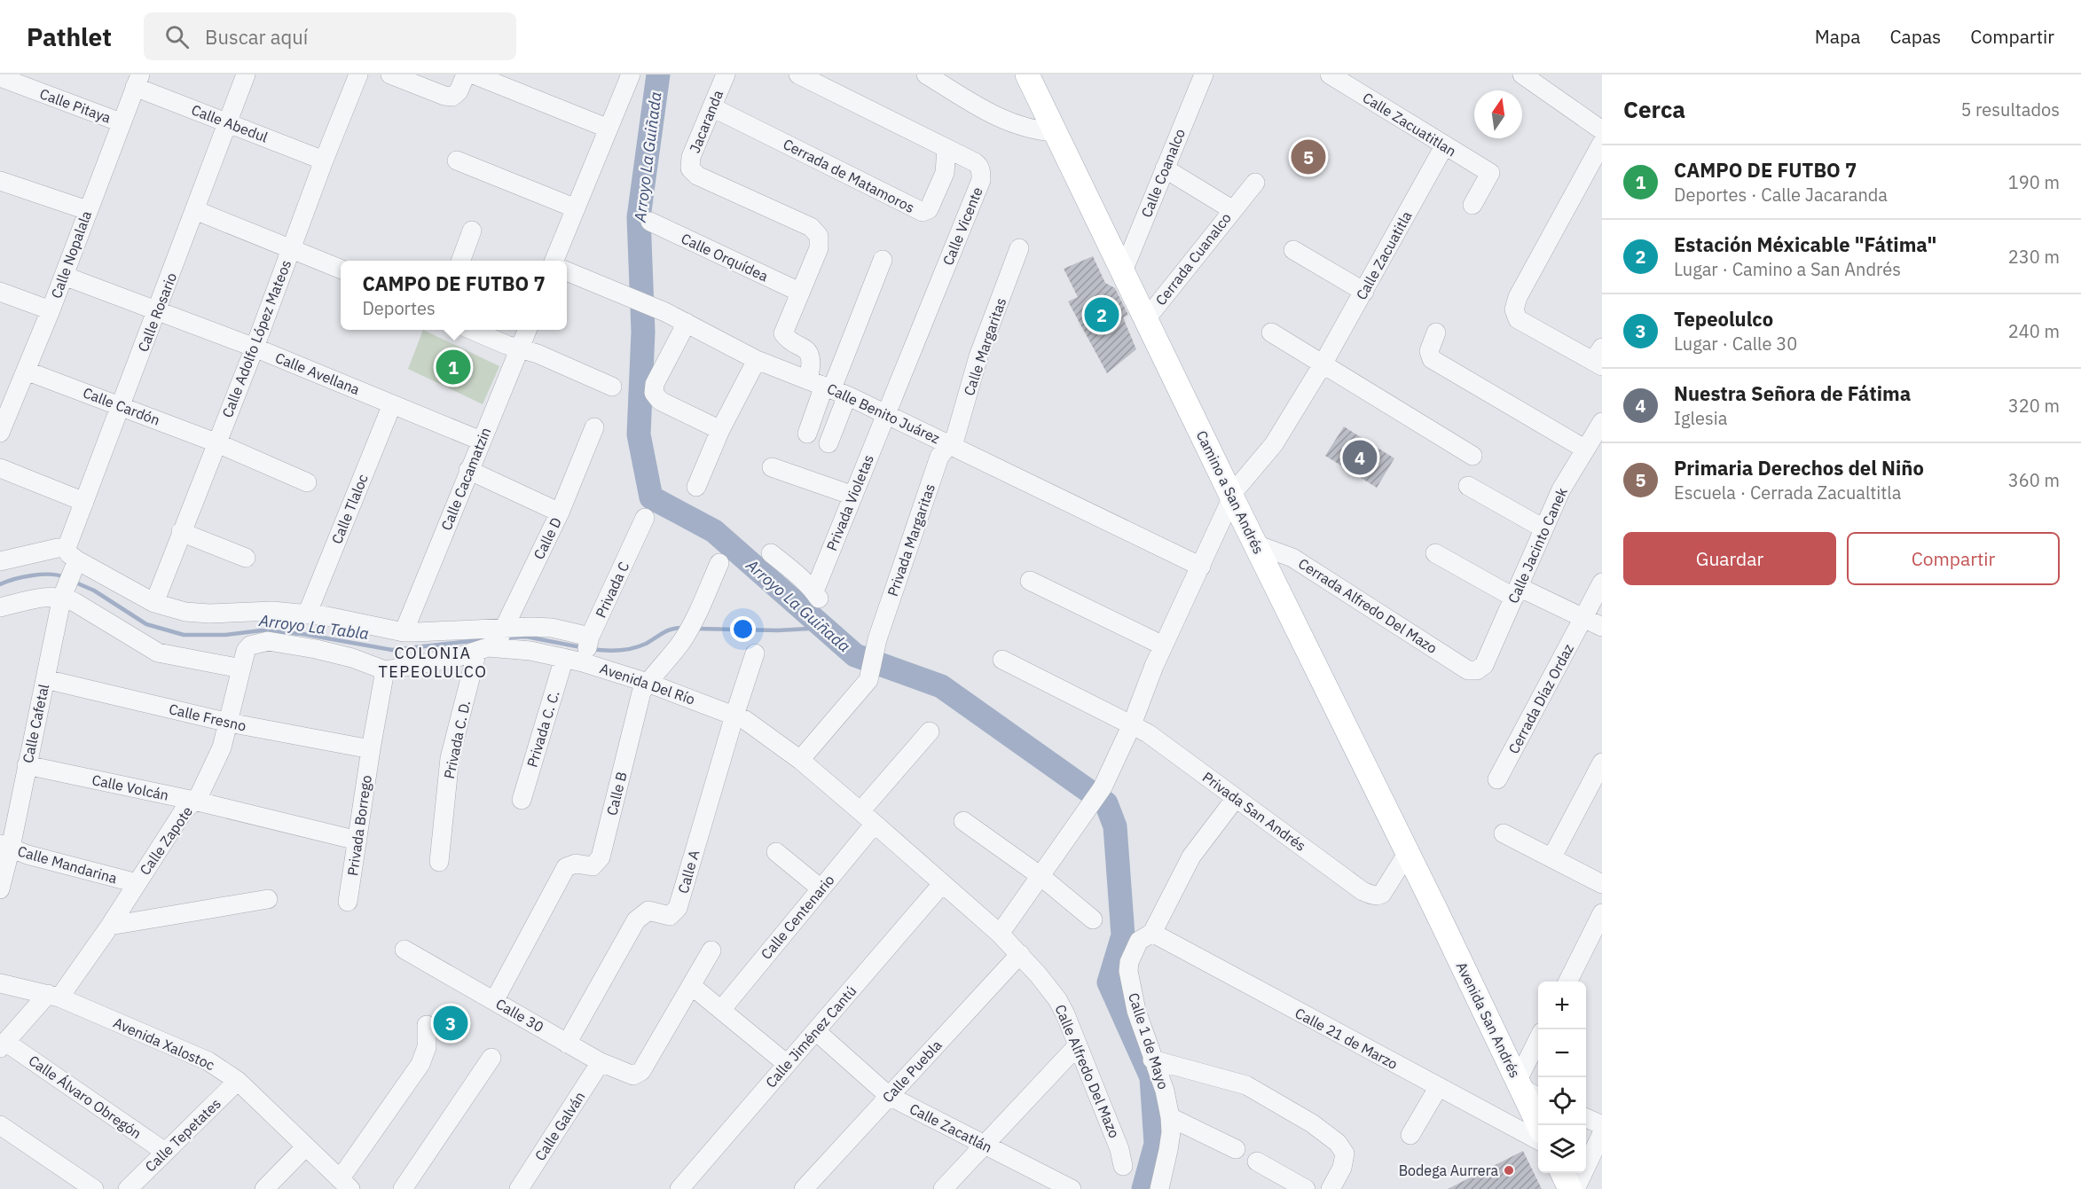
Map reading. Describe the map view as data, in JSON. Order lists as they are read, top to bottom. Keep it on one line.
{"streets":{"main road":["Camino a San Andrés","Avenida San Andrés"],"street":["Calle Pitaya","Jacaranda","Calle Abedul","Calle Zacuatitlan","Calle Coanalco","Cerrada de Matamoros","Calle Vicente","Calle Nopalala","Calle Zacuatitla","Calle Orquídea","Cerrada Cuanalco","Calle Rosario","Calle Adolfo López Mateos","Calle Margaritas","Calle Avellana","Calle Cardón","Calle Benito Juárez","Calle Cacamatzin","Privada Violetas","Calle Tlaloc","Calle D","Privada Margaritas","Calle Jacinto Canek","Privada C","Cerrada Alfredo Del Mazo","Avenida Del Río","Cerrada Díaz Ordaz","Calle Fresno","Calle Cafetal","Privada C. C.","Privada C. D.","Calle Volcán","Calle B","Privada San Andrés","Privada Borrego","Calle Zapote","Calle Mandarina","Calle A","Calle Centenario","Calle 30","Calle Jiménez Cantú","Calle 21 de Marzo","Calle 1 de Mayo","Avenida Xalostoc","Calle Puebla","Calle Alfredo Del Mazo","Calle Álvaro Obregón","Calle Galván","Calle Zacatlán","Calle Tepetates"]},"crossings":[["Calle Pitaya","Calle Nopalala"],["Jacaranda","Cerrada de Matamoros"],["Jacaranda","Calle Orquídea"],["Calle Abedul","Calle Nopalala"],["Calle Abedul","Calle Rosario"],["Calle Abedul","Calle Adolfo López Mateos"],["Calle Zacuatitlan","Calle Zacuatitla"],["Calle Coanalco","Cerrada Cuanalco"],["Calle Coanalco","Camino a San Andrés"],["Cerrada de Matamoros","Calle Vicente"],["Calle Vicente","Calle Benito Juárez"],["Calle Vicente","Privada Violetas"],["Calle Nopalala","Calle Avellana"],["Calle Nopalala","Calle Cardón"],["Cerrada Cuanalco","Camino a San Andrés"],["Calle Rosario","Calle Avellana"],["Calle Rosario","Calle Cardón"],["Calle Rosario","Calle Cafetal"],["Calle Adolfo López Mateos","Calle Avellana"],["Calle Adolfo López Mateos","Calle Cardón"],["Calle Margaritas","Calle Benito Juárez"],["Calle Margaritas","Privada Margaritas"],["Calle Avellana","Calle Cacamatzin"],["Calle Avellana","Calle Tlaloc"],["Calle Benito Juárez","Privada Violetas"],["Calle Benito Juárez","Privada Margaritas"],["Camino a San Andrés","Cerrada Alfredo Del Mazo"],["Camino a San Andrés","Privada San Andrés"],["Camino a San Andrés","Avenida San Andrés"],["Calle D","Avenida Del Río"],["Privada Margaritas","Avenida Del Río"],["Calle Jacinto Canek","Cerrada Alfredo Del Mazo"],["Privada C","Avenida Del Río"],["Avenida Del Río","Privada C. C."],["Avenida Del Río","Privada C. D."],["Avenida Del Río","Calle B"],["Avenida Del Río","Privada Borrego"],["Avenida Del Río","Calle Zapote"],["Avenida Del Río","Calle A"],["Avenida Del Río","Calle Centenario"],["Avenida Del Río","Calle Jiménez Cantú"],["Avenida Del Río","Calle Alfredo Del Mazo"],["Calle Fresno","Calle Cafetal"],["Calle Fresno","Privada Borrego"],["Calle Fresno","Calle Zapote"],["Calle Cafetal","Calle Volcán"],["Calle Cafetal","Calle Mandarina"],["Calle Volcán","Privada Borrego"],["Calle Volcán","Calle Zapote"],["Calle B","Calle 30"],["Privada San Andrés","Calle 1 de Mayo"],["Calle Zapote","Calle Mandarina"],["Calle Zapote","Avenida Xalostoc"],["Calle Zapote","Calle Álvaro Obregón"],["Calle A","Calle 30"],["Calle 30","Calle Galván"],["Calle Jiménez Cantú","Calle Zacatlán"],["Calle 21 de Marzo","Calle 1 de Mayo"],["Avenida Xalostoc","Calle Tepetates"],["Calle Puebla","Calle Alfredo Del Mazo"],["Calle Puebla","Calle Zacatlán"],["Calle Álvaro Obregón","Calle Tepetates"]],"districts":["COLONIA TEPEOLULCO"],"water":["Arroyo La Guiñada","Arroyo La Tabla"],"places":["Bodega Aurrera"],"north":"top","page":{"header":"Pathlet","search":"Buscar aquí","nav":["Mapa","Capas","Compartir"],"heading":["Cerca","5 resultados"],"pins":["5","2","1","4","3"],"list":[{"mark":"1","name":"CAMPO DE FUTBO 7","note":"Deportes · Calle Jacaranda","value":"190 m"},{"mark":"2","name":"Estación Méxicable \"Fátima\"","note":"Lugar · Camino a San Andrés","value":"230 m"},{"mark":"3","name":"Tepeolulco","note":"Lugar · Calle 30","value":"240 m"},{"mark":"4","name":"Nuestra Señora de Fátima","note":"Iglesia","value":"320 m"},{"mark":"5","name":"Primaria Derechos del Niño","note":"Escuela · Cerrada Zacualtitla","value":"360 m"}],"popup":["CAMPO DE FUTBO 7","Deportes"],"buttons":["Guardar","Compartir"],"map_buttons":["+","−"]}}
